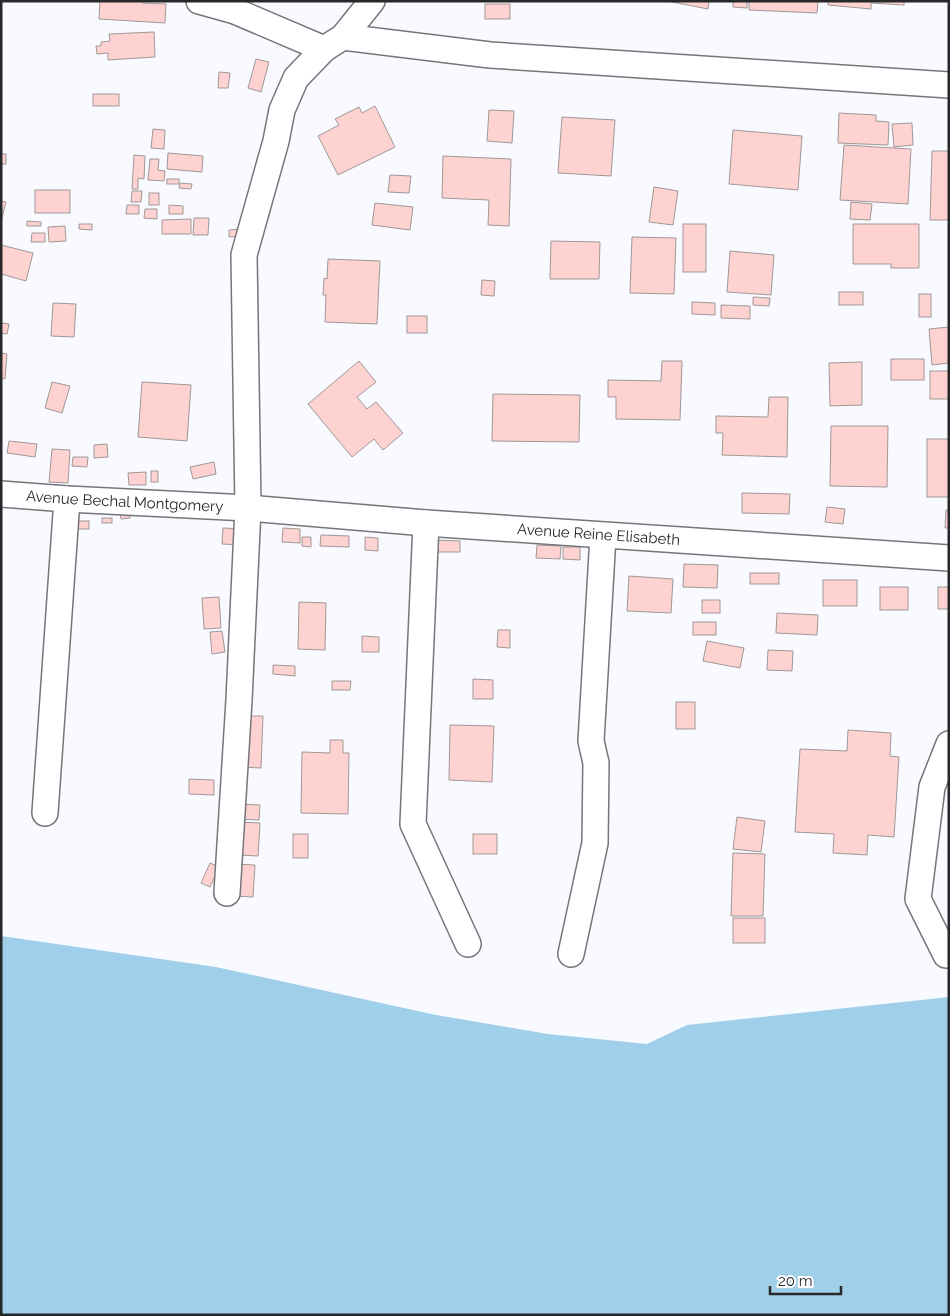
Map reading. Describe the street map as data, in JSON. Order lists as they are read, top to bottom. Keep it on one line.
{"streets":{"street":["Avenue Bechal Montgomery","Avenue Reine Elisabeth"]},"crossings":[["Avenue Bechal Montgomery","Avenue Reine Elisabeth"]],"scale_bar":"20 m"}
